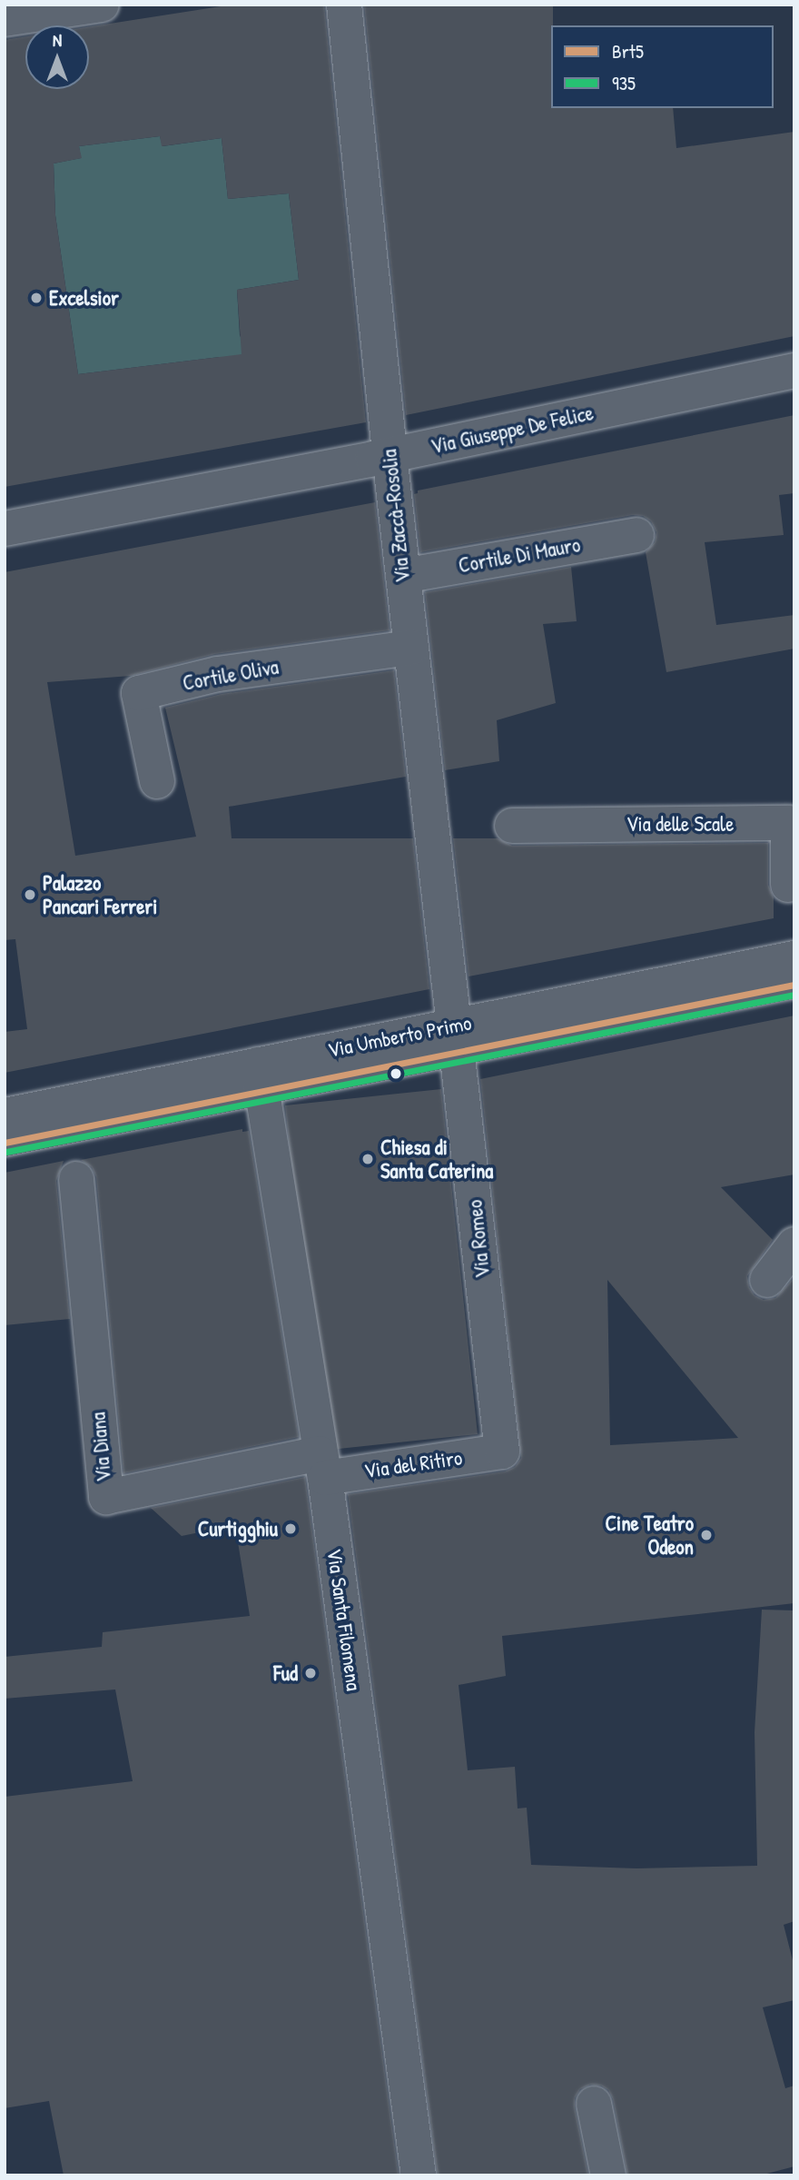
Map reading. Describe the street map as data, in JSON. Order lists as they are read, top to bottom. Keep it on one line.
{"streets":{"street":["Via Giuseppe De Felice","Via Zaccà-Rosolia","Cortile Di Mauro","Cortile Oliva","Via delle Scale","Via Umberto Primo","Via Romeo","Via Diana","Via del Ritiro","Via Santa Filomena"]},"crossings":[["Via Giuseppe De Felice","Via Zaccà-Rosolia"],["Via Zaccà-Rosolia","Cortile Di Mauro"],["Via Zaccà-Rosolia","Cortile Oliva"],["Via Zaccà-Rosolia","Via Umberto Primo"],["Via Zaccà-Rosolia","Via Romeo"],["Via Umberto Primo","Via Romeo"],["Via Umberto Primo","Via Santa Filomena"],["Via Romeo","Via del Ritiro"],["Via Diana","Via del Ritiro"],["Via Diana","Via Santa Filomena"],["Via del Ritiro","Via Santa Filomena"]],"places":["Excelsior","Palazzo Pancari Ferreri","Chiesa di Santa Caterina","Curtigghiu","Cine Teatro Odeon","Fud"],"lines":["transit line Brt5","transit line 935"],"legend":["Brt5","935"],"north":"top"}
